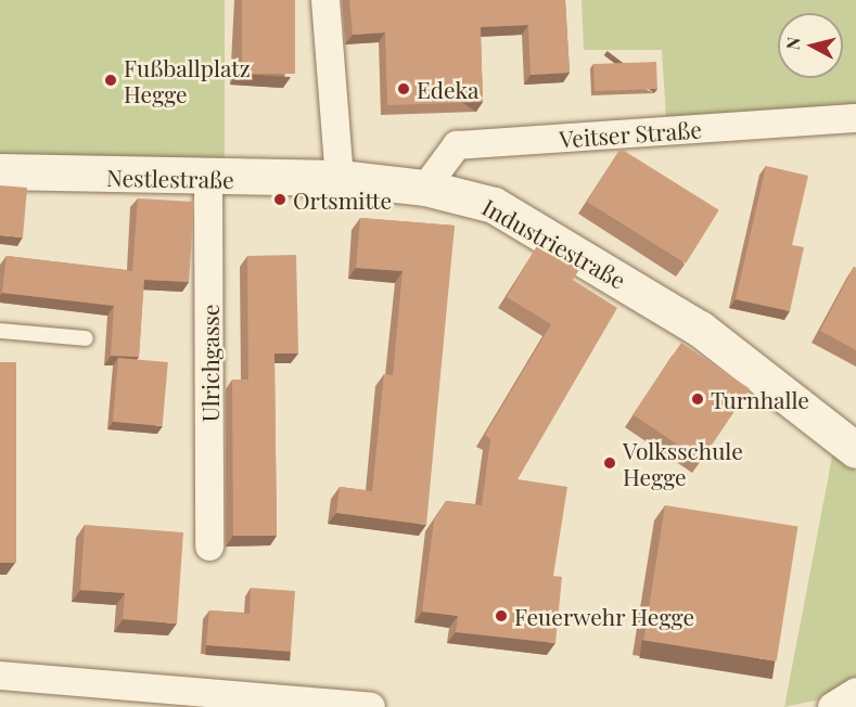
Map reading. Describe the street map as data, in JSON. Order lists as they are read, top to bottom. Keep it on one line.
{"streets":{"street":["Veitser Straße","Nestlestraße","Industriestraße","Ulrichgasse"]},"crossings":[["Veitser Straße","Industriestraße"],["Nestlestraße","Industriestraße"],["Nestlestraße","Ulrichgasse"]],"places":["Fußballplatz Hegge","Edeka","Ortsmitte","Turnhalle","Volksschule Hegge","Feuerwehr Hegge"],"north":"left"}
